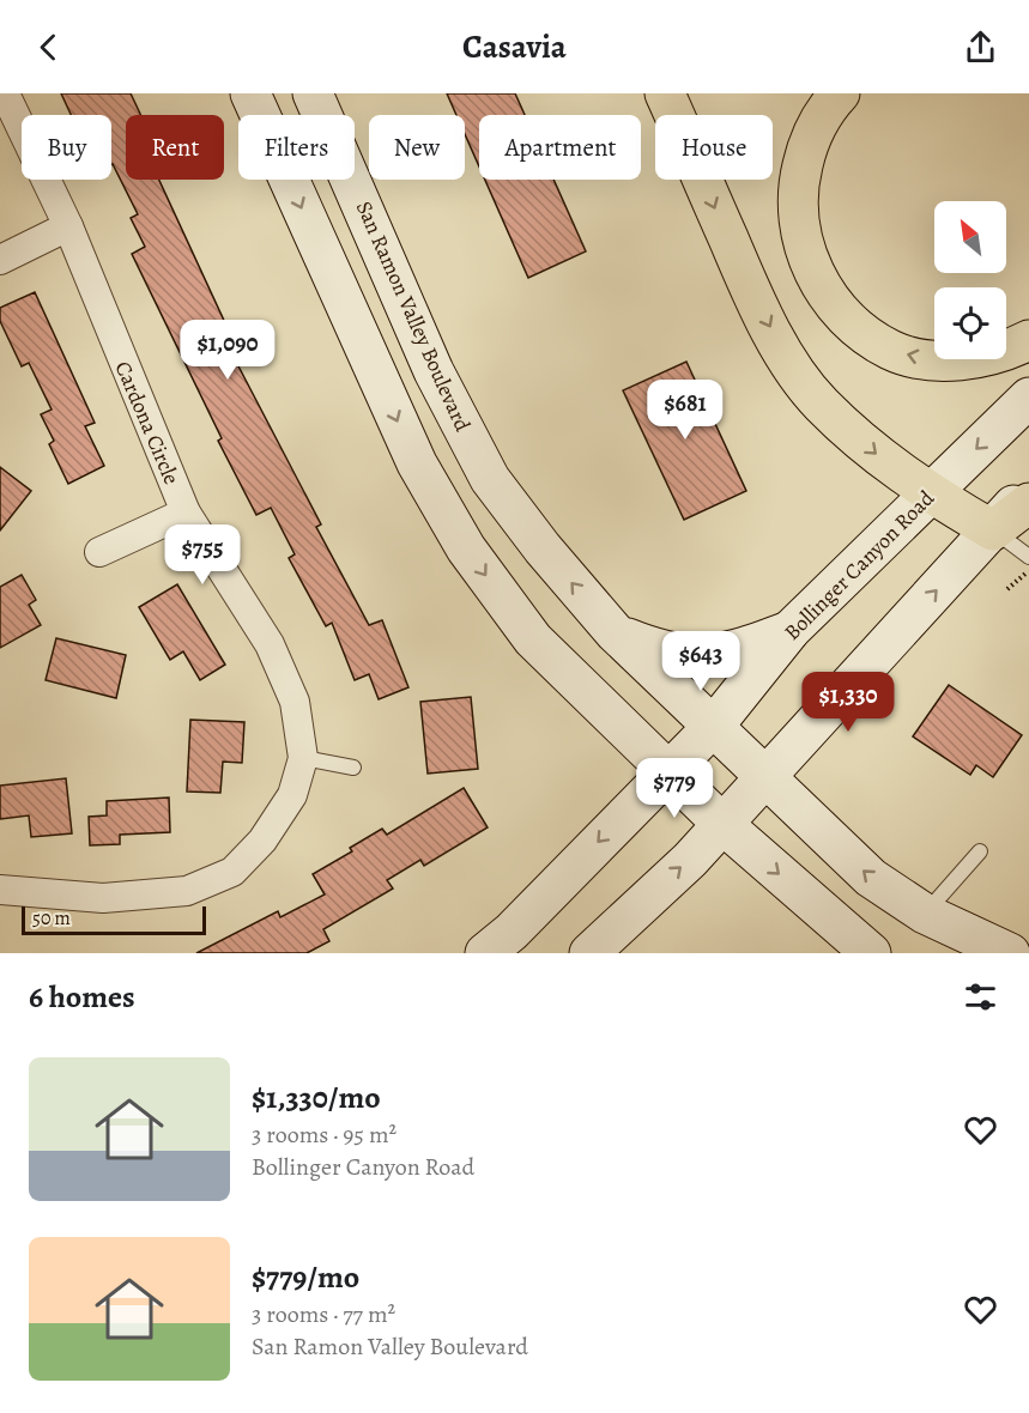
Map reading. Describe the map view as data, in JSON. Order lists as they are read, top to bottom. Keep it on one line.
{"streets":{"main road":["San Ramon Valley Boulevard","Bollinger Canyon Road"],"street":["Cardona Circle"]},"crossings":[["San Ramon Valley Boulevard","Bollinger Canyon Road"]],"scale_bar":"50 m","north":"top left","page":{"header":"Casavia","chip":["Buy","Rent","Filters","New","Apartment","House"],"price":["$1,090","$681","$755","$643","$1,330","$779"],"scale":"50 m","heading":"6 homes","list":[{"name":"$1,330/mo","note":"3 rooms · 95 m² · Bollinger Canyon Road"},{"name":"$779/mo","note":"3 rooms · 77 m² · San Ramon Valley Boulevard"}]}}
